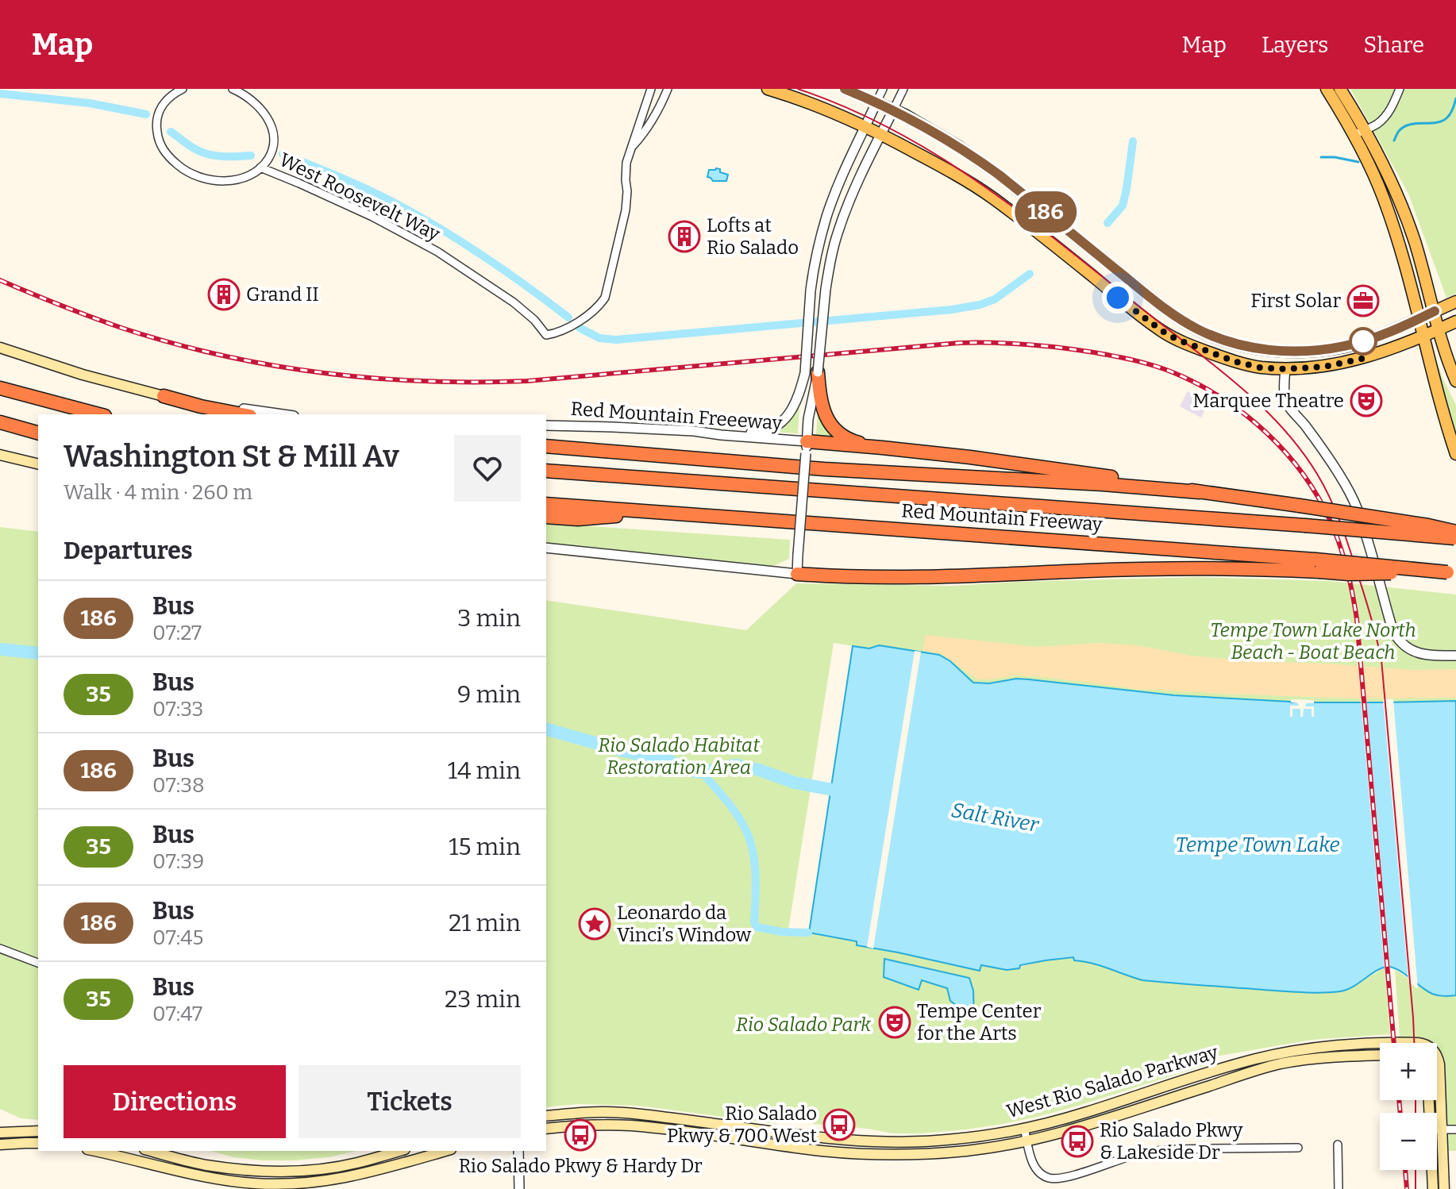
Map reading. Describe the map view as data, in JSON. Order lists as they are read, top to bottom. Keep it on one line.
{"streets":{"highway":["Red Mountain Freeway"],"main road":["West Rio Salado Parkway"],"street":["West Roosevelt Way","Red Mountain Freeeway"]},"water":["Salt River","Tempe Town Lake"],"parks":["Tempe Town Lake North Beach - Boat Beach","Rio Salado Habitat Restoration Area","Rio Salado Park"],"places":{"building":["Lofts at Rio Salado","Grand II"],"office":["First Solar"],"theatre":["Marquee Theatre","Tempe Center for the Arts"],"place":["Leonardo da Vinci’s Window"],"bus stop":["Rio Salado Pkwy & 700 West","Rio Salado Pkwy & Hardy Dr","Rio Salado Pkwy & Lakeside Dr"]},"lines":["bus line 186"],"page":{"header":"Map","nav":["Map","Layers","Share"],"on_map":"186","heading":[["Washington St & Mill Av","Walk · 4 min · 260 m"],"Departures"],"list":[{"mark":"186","name":"Bus","note":"07:27","value":"3 min"},{"mark":"35","name":"Bus","note":"07:33","value":"9 min"},{"mark":"186","name":"Bus","note":"07:38","value":"14 min"},{"mark":"35","name":"Bus","note":"07:39","value":"15 min"},{"mark":"186","name":"Bus","note":"07:45","value":"21 min"},{"mark":"35","name":"Bus","note":"07:47","value":"23 min"}],"map_buttons":["+","−"],"buttons":["Directions","Tickets"]}}
